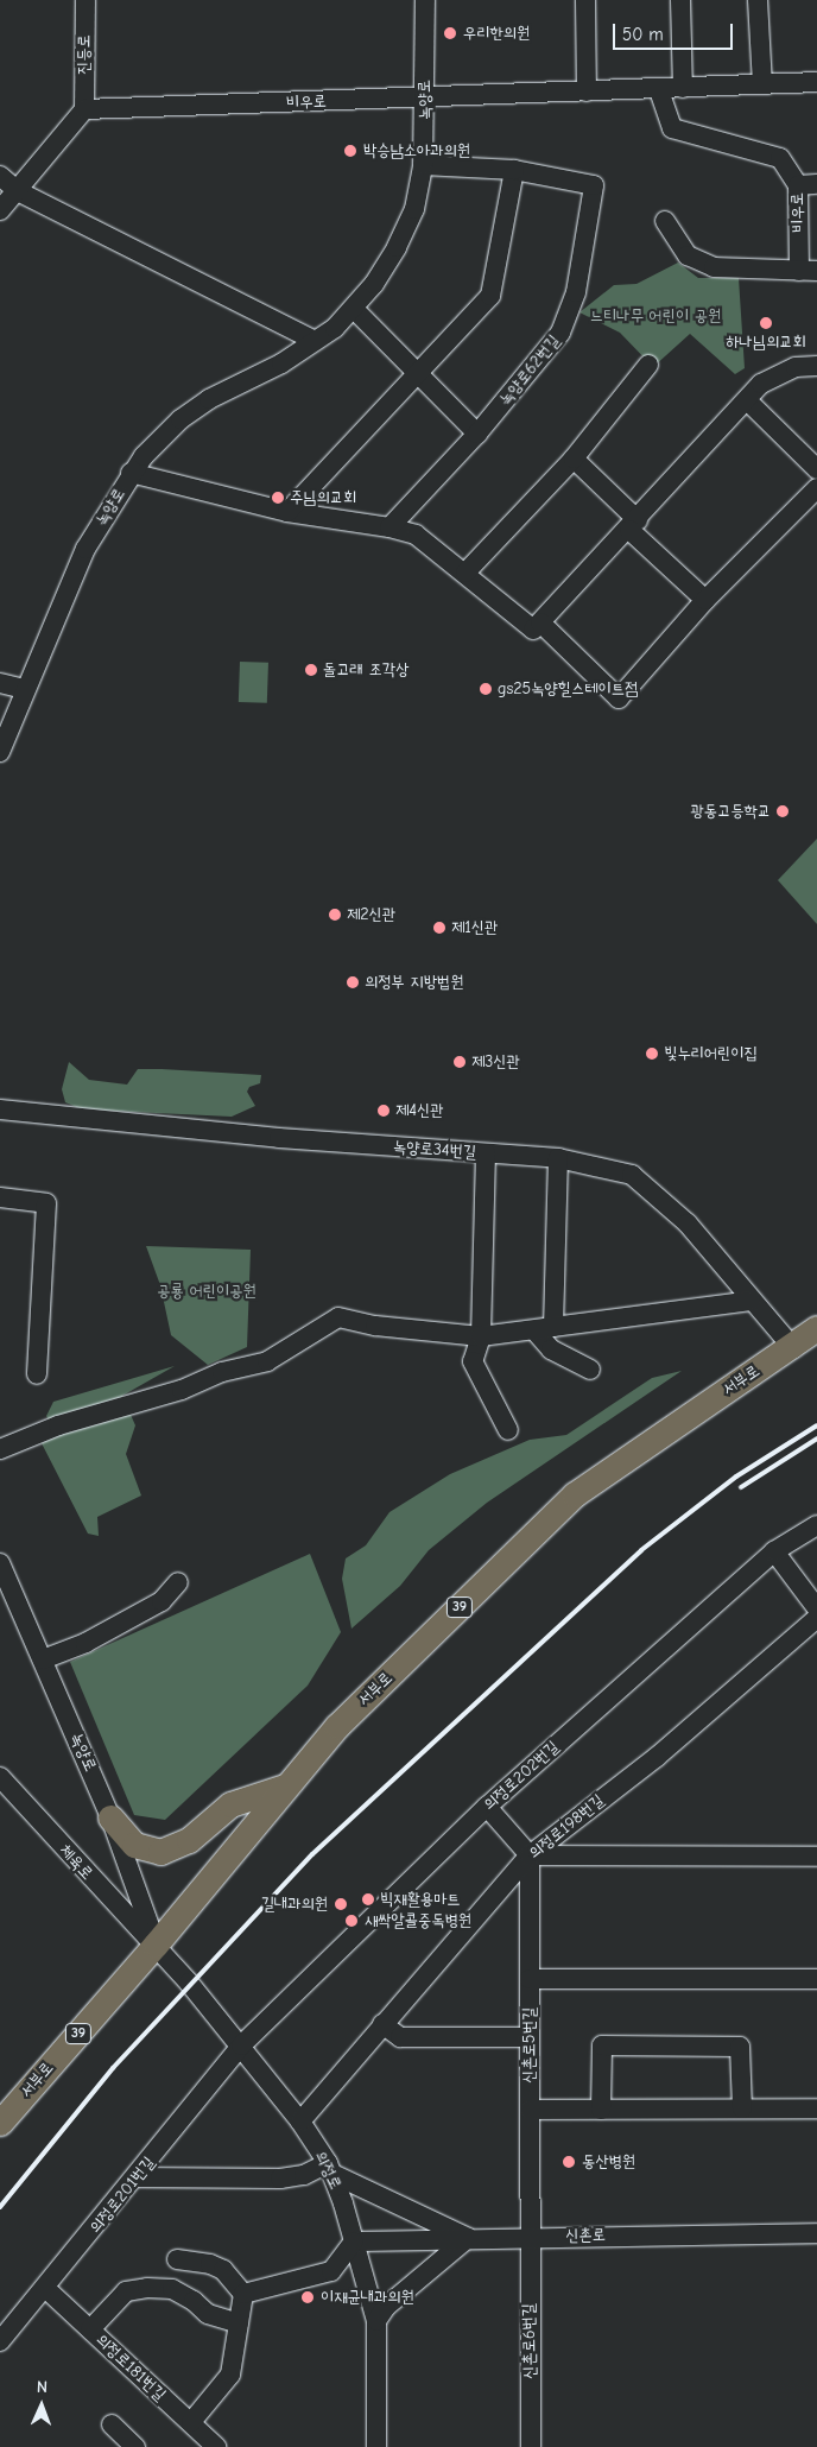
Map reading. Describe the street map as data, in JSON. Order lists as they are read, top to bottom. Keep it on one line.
{"streets":{"main road":["서부로","39"],"street":["진등로","녹양로","비우로","녹양로62번길","녹양로34번길","의정로202번길","의정로198번길","체육로","신촌로5번길","의정로","의정로201번길","신촌로","신촌로6번길","의정로181번길"]},"crossings":[["진등로","비우로"],["녹양로","비우로"],["녹양로","녹양로62번길"],["녹양로","서부로"],["녹양로","체육로"],["녹양로","의정로"],["녹양로34번길","서부로"],["서부로","체육로"],["서부로","의정로"],["의정로202번길","의정로"],["의정로202번길","의정로201번길"],["의정로198번길","신촌로5번길"],["의정로198번길","의정로"],["체육로","의정로"],["신촌로5번길","신촌로"],["신촌로5번길","신촌로6번길"],["의정로","의정로201번길"],["의정로","신촌로"],["의정로201번길","의정로181번길"],["신촌로","신촌로6번길"]],"parks":["느티나무 어린이 공원","공룡 어린이공원"],"places":["우리한의원","박승남소아과의원","하나님의교회","주님의교회","돌고래 조각상","gs25녹양힐스테이트점","광동고등학교","제2신관","제1신관","의정부 지방법원","빛누리어린이집","제3신관","제4신관","빅재활용마트","길내과의원","새싹알콜중독병원","동산병원","이재균내과의원"],"scale_bar":"50 m","north":"top"}
